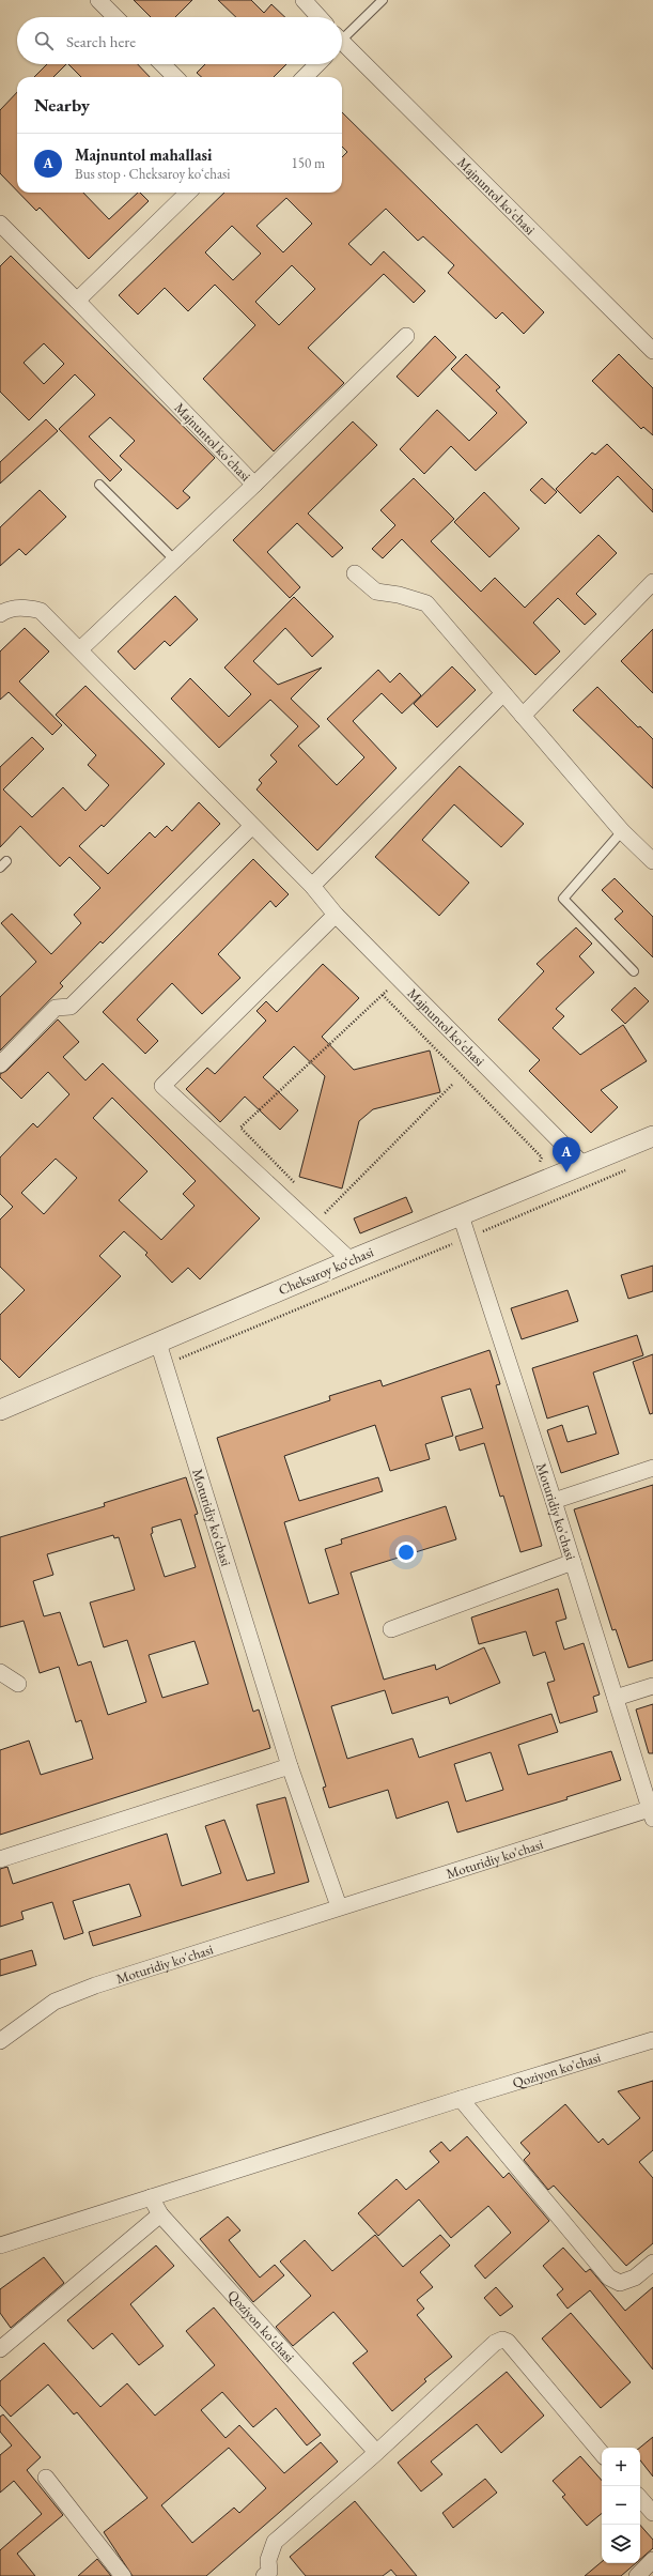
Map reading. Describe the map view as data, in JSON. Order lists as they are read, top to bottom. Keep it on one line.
{"streets":{"street":["Majnuntol ko'chasi","Cheksaroy koʻchasi","Moturidiy ko'chasi","Qoziyon ko'chasi"]},"crossings":[["Majnuntol ko'chasi","Cheksaroy koʻchasi"],["Cheksaroy koʻchasi","Moturidiy ko'chasi"]],"page":{"search":"Search here","heading":"Nearby","list":[{"mark":"A","name":"Majnuntol mahallasi","note":"Bus stop · Cheksaroy koʻchasi","value":"150 m"}],"pins":"A","map_buttons":["+","−"]}}
